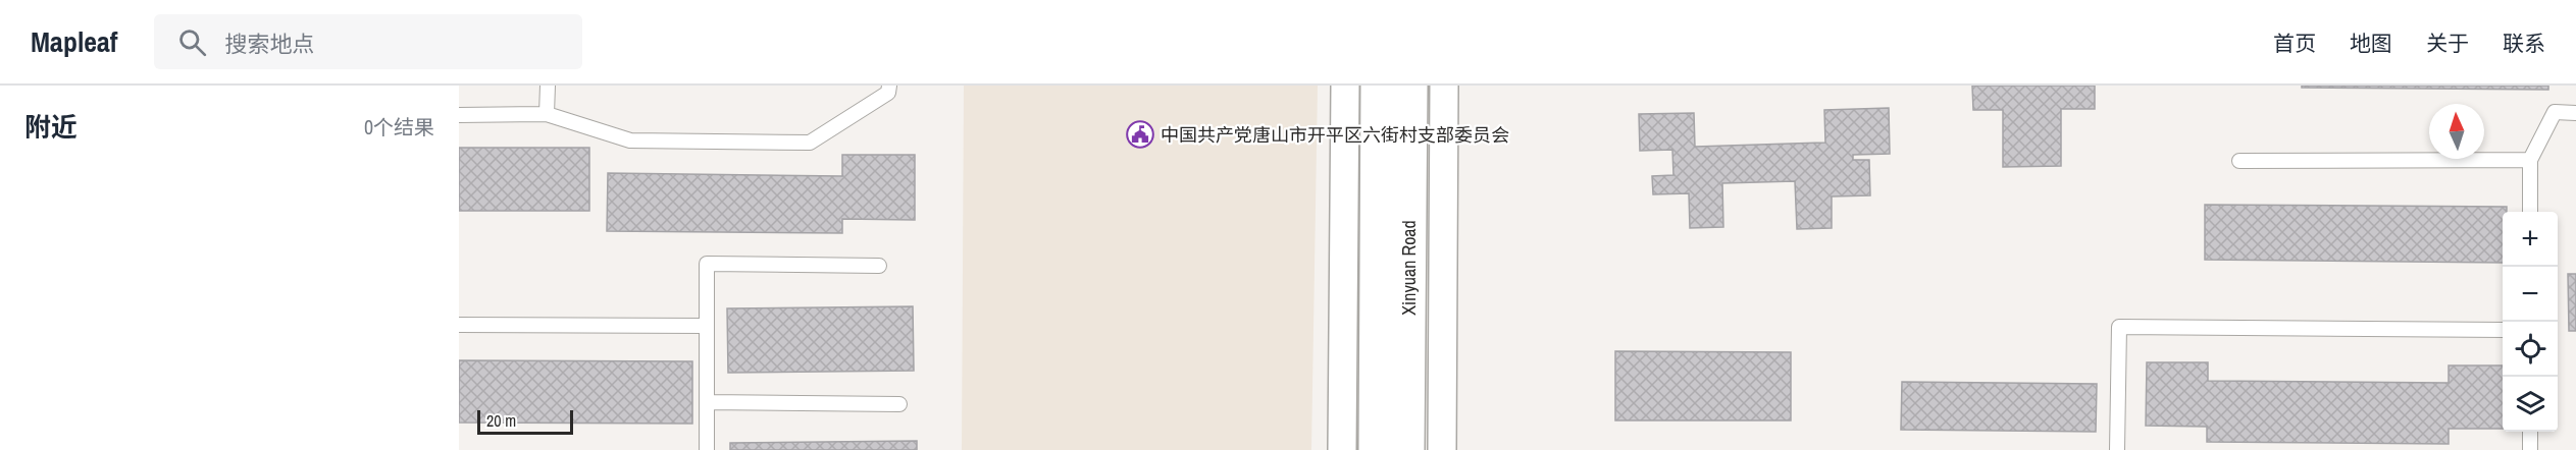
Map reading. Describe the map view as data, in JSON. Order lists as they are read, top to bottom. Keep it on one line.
{"streets":{"main road":["Xinyuan Road"]},"places":{"public building":["中国共产党唐山市开平区六街村支部委员会"]},"scale_bar":"20 m","north":"top","page":{"header":"Mapleaf","search":"搜索地点","nav":["首页","地图","关于","联系"],"heading":["附近","0个结果"],"map_buttons":["+","−"],"scale":"20 m"}}
